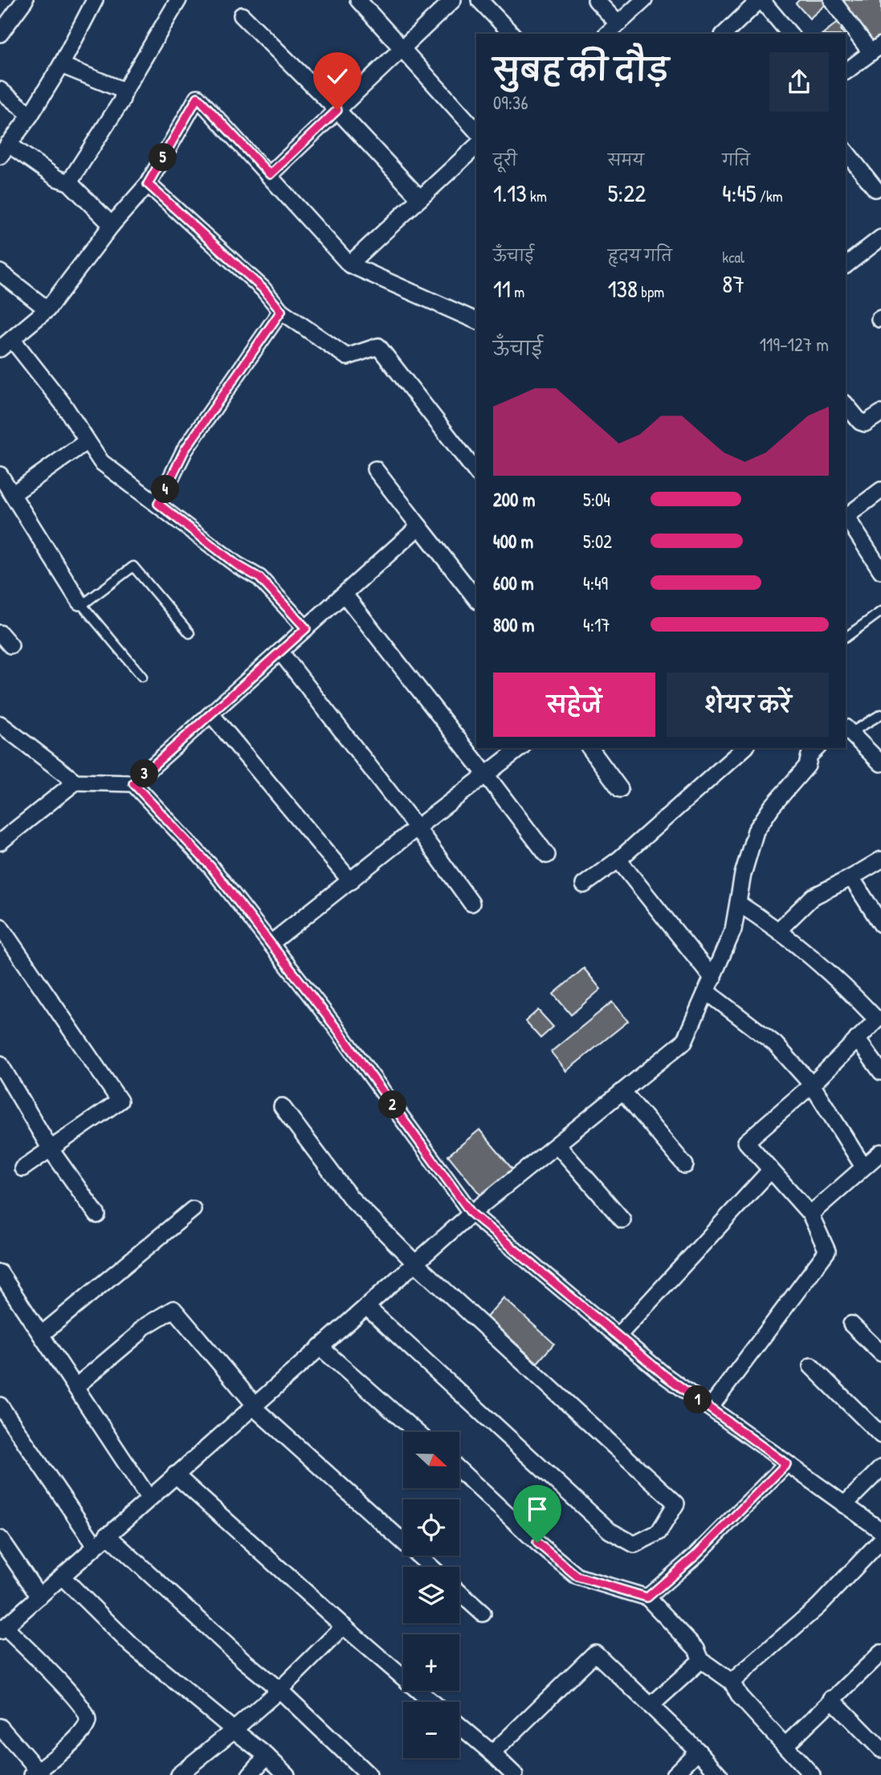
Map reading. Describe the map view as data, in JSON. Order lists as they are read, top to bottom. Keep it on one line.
{"north":"right","page":{"heading":["सुबह की दौड़","09:36"],"stats":[["दूरी","1.13 km"],["समय","5:22"],["गति","4:45 /km"],["ऊँचाई","11 m"],["हृदय गति","138 bpm"],["kcal","87"]],"pins":["5","4","3","2","1"],"chart":["ऊँचाई","119–127 m"],"list":[{"name":"200 m","note":"5:04"},{"name":"400 m","note":"5:02"},{"name":"600 m","note":"4:49"},{"name":"800 m","note":"4:17"}],"buttons":["सहेजें","शेयर करें"],"map_buttons":["+","−"]}}
